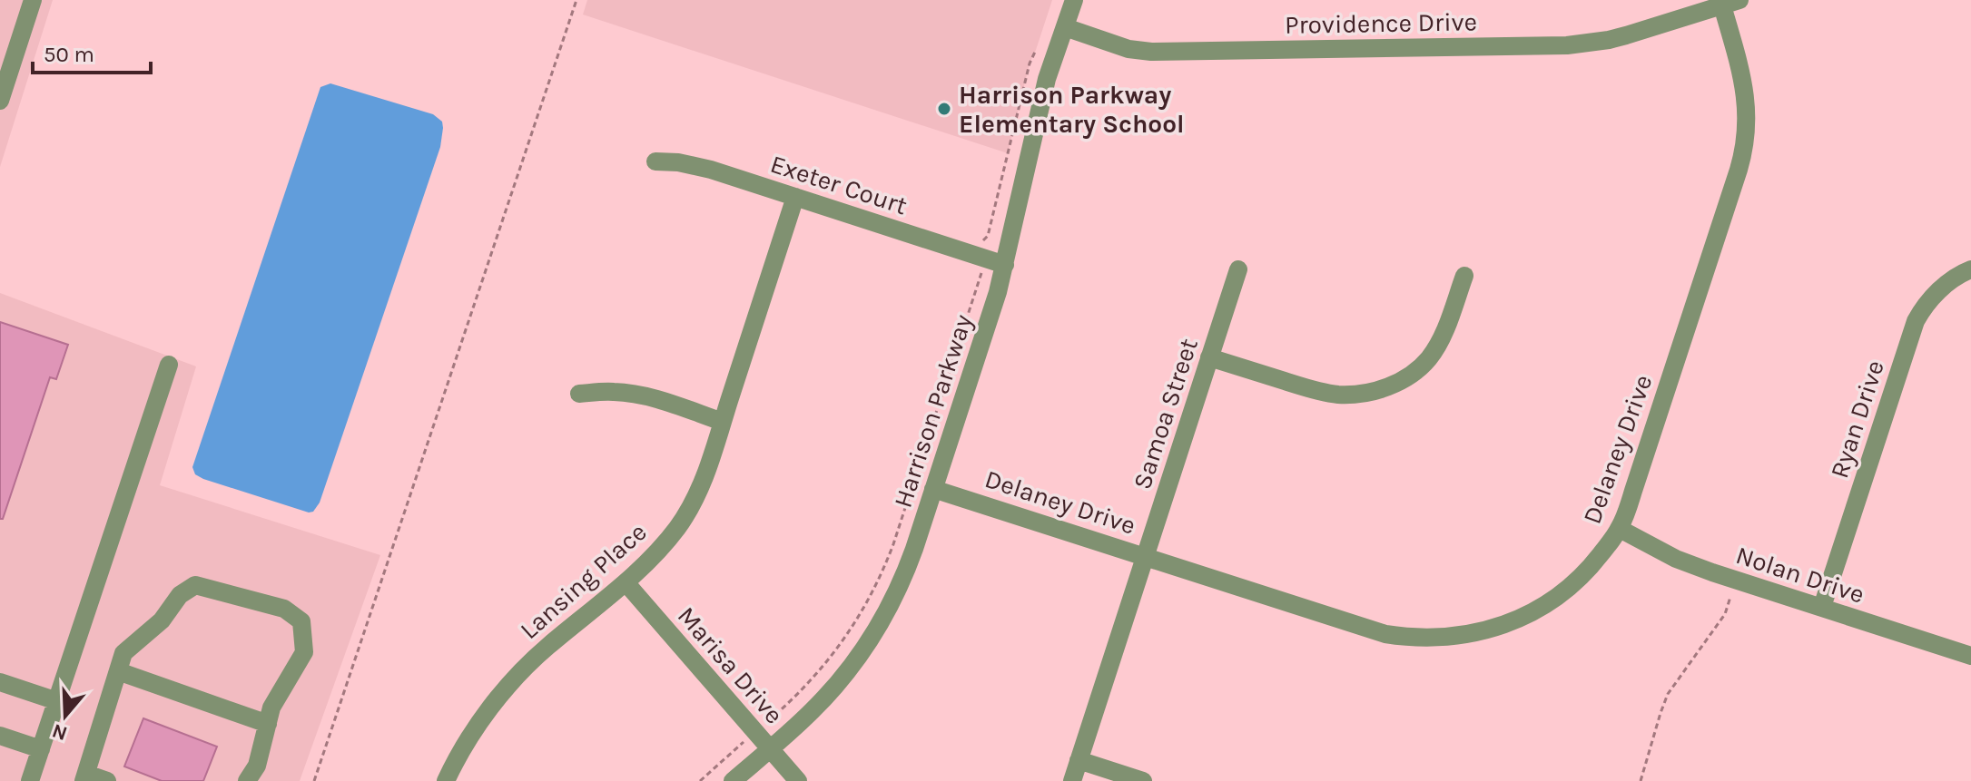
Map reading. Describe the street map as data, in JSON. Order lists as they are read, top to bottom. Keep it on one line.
{"streets":{"street":["Providence Drive","Exeter Court","Harrison Parkway","Samoa Street","Ryan Drive","Delaney Drive","Nolan Drive","Lansing Place","Marisa Drive"]},"crossings":[["Providence Drive","Harrison Parkway"],["Providence Drive","Delaney Drive"],["Exeter Court","Harrison Parkway"],["Exeter Court","Lansing Place"],["Harrison Parkway","Delaney Drive"],["Harrison Parkway","Marisa Drive"],["Samoa Street","Delaney Drive"],["Ryan Drive","Nolan Drive"],["Delaney Drive","Nolan Drive"],["Lansing Place","Marisa Drive"]],"places":["Harrison Parkway Elementary School"],"scale_bar":"50 m","north":"bottom"}
